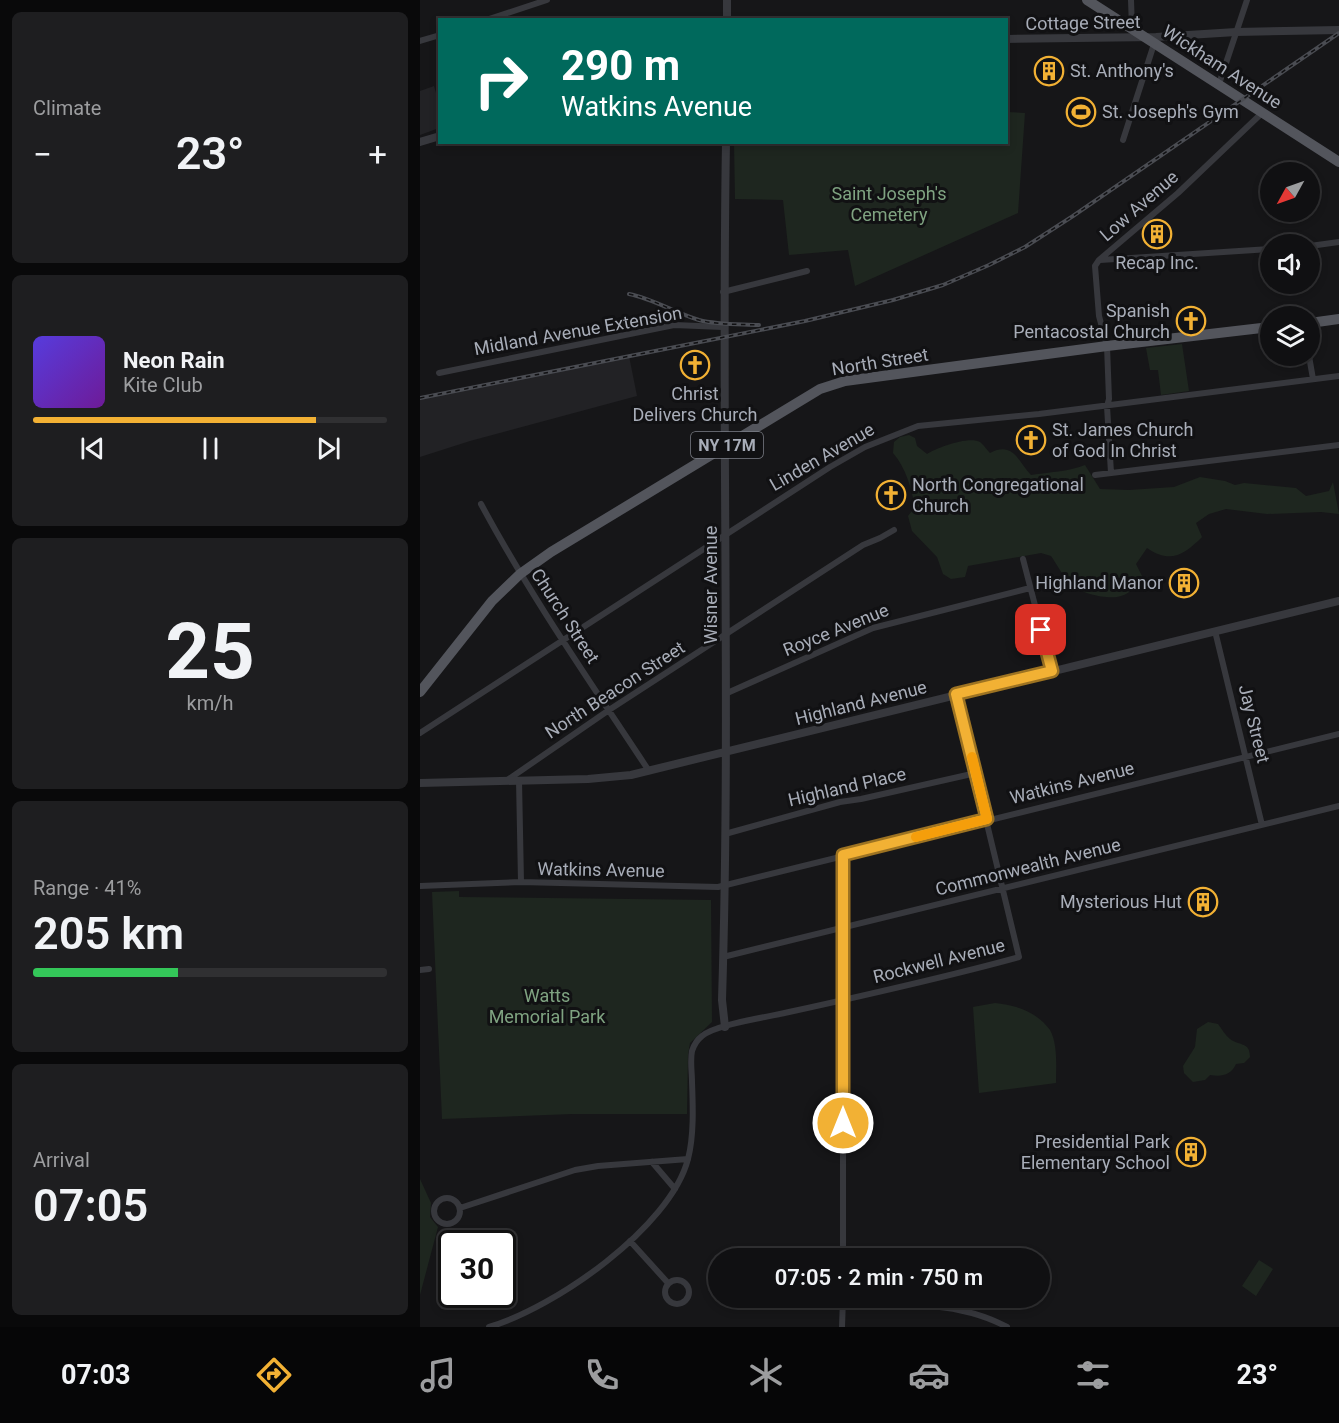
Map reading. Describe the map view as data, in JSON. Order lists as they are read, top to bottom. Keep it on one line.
{"streets":{"main road":["Wickham Avenue","North Street","NY 17M"],"street":["Cottage Street","Low Avenue","Midland Avenue Extension","Linden Avenue","Wisner Avenue","Church Street","Royce Avenue","North Beacon Street","Highland Avenue","Jay Street","Watkins Avenue","Highland Place","Commonwealth Avenue","Rockwell Avenue"]},"crossings":[["Cottage Street","Wickham Avenue"],["Wickham Avenue","Low Avenue"],["Low Avenue","North Street"],["Low Avenue","Linden Avenue"],["Midland Avenue Extension","Wisner Avenue"],["North Street","Wisner Avenue"],["North Street","Church Street"],["Linden Avenue","Wisner Avenue"],["Linden Avenue","Church Street"],["Wisner Avenue","Royce Avenue"],["Wisner Avenue","North Beacon Street"],["Wisner Avenue","Highland Avenue"],["Wisner Avenue","Watkins Avenue"],["Wisner Avenue","Highland Place"],["Wisner Avenue","Commonwealth Avenue"],["Wisner Avenue","Rockwell Avenue"],["Church Street","North Beacon Street"],["Church Street","Highland Avenue"],["North Beacon Street","Highland Avenue"],["Highland Avenue","Jay Street"],["Jay Street","Watkins Avenue"],["Jay Street","Commonwealth Avenue"],["Commonwealth Avenue","Rockwell Avenue"]],"parks":["Saint Joseph's Cemetery","Watts Memorial Park"],"places":{"building":["St. Anthony's","Recap Inc.","Highland Manor","Mysterious Hut","Presidential Park Elementary School"],"sports":["St. Joseph's Gym"],"church":["Spanish Pentacostal Church","Christ Delivers Church","St. James Church of God In Christ","North Congregational Church"]},"north":"bottom left","page":{"tile":["Climate",["25","km/h"],["Range · 41%","205 km"],["Arrival","07:05"]],"turn":["290 m","Watkins Avenue"],"heat":["−","23°","+"],"song":["Neon Rain","Kite Club"],"limit":"30","trip":"07:05 · 2 min · 750 m","tabs":["07:03","23°"]}}
